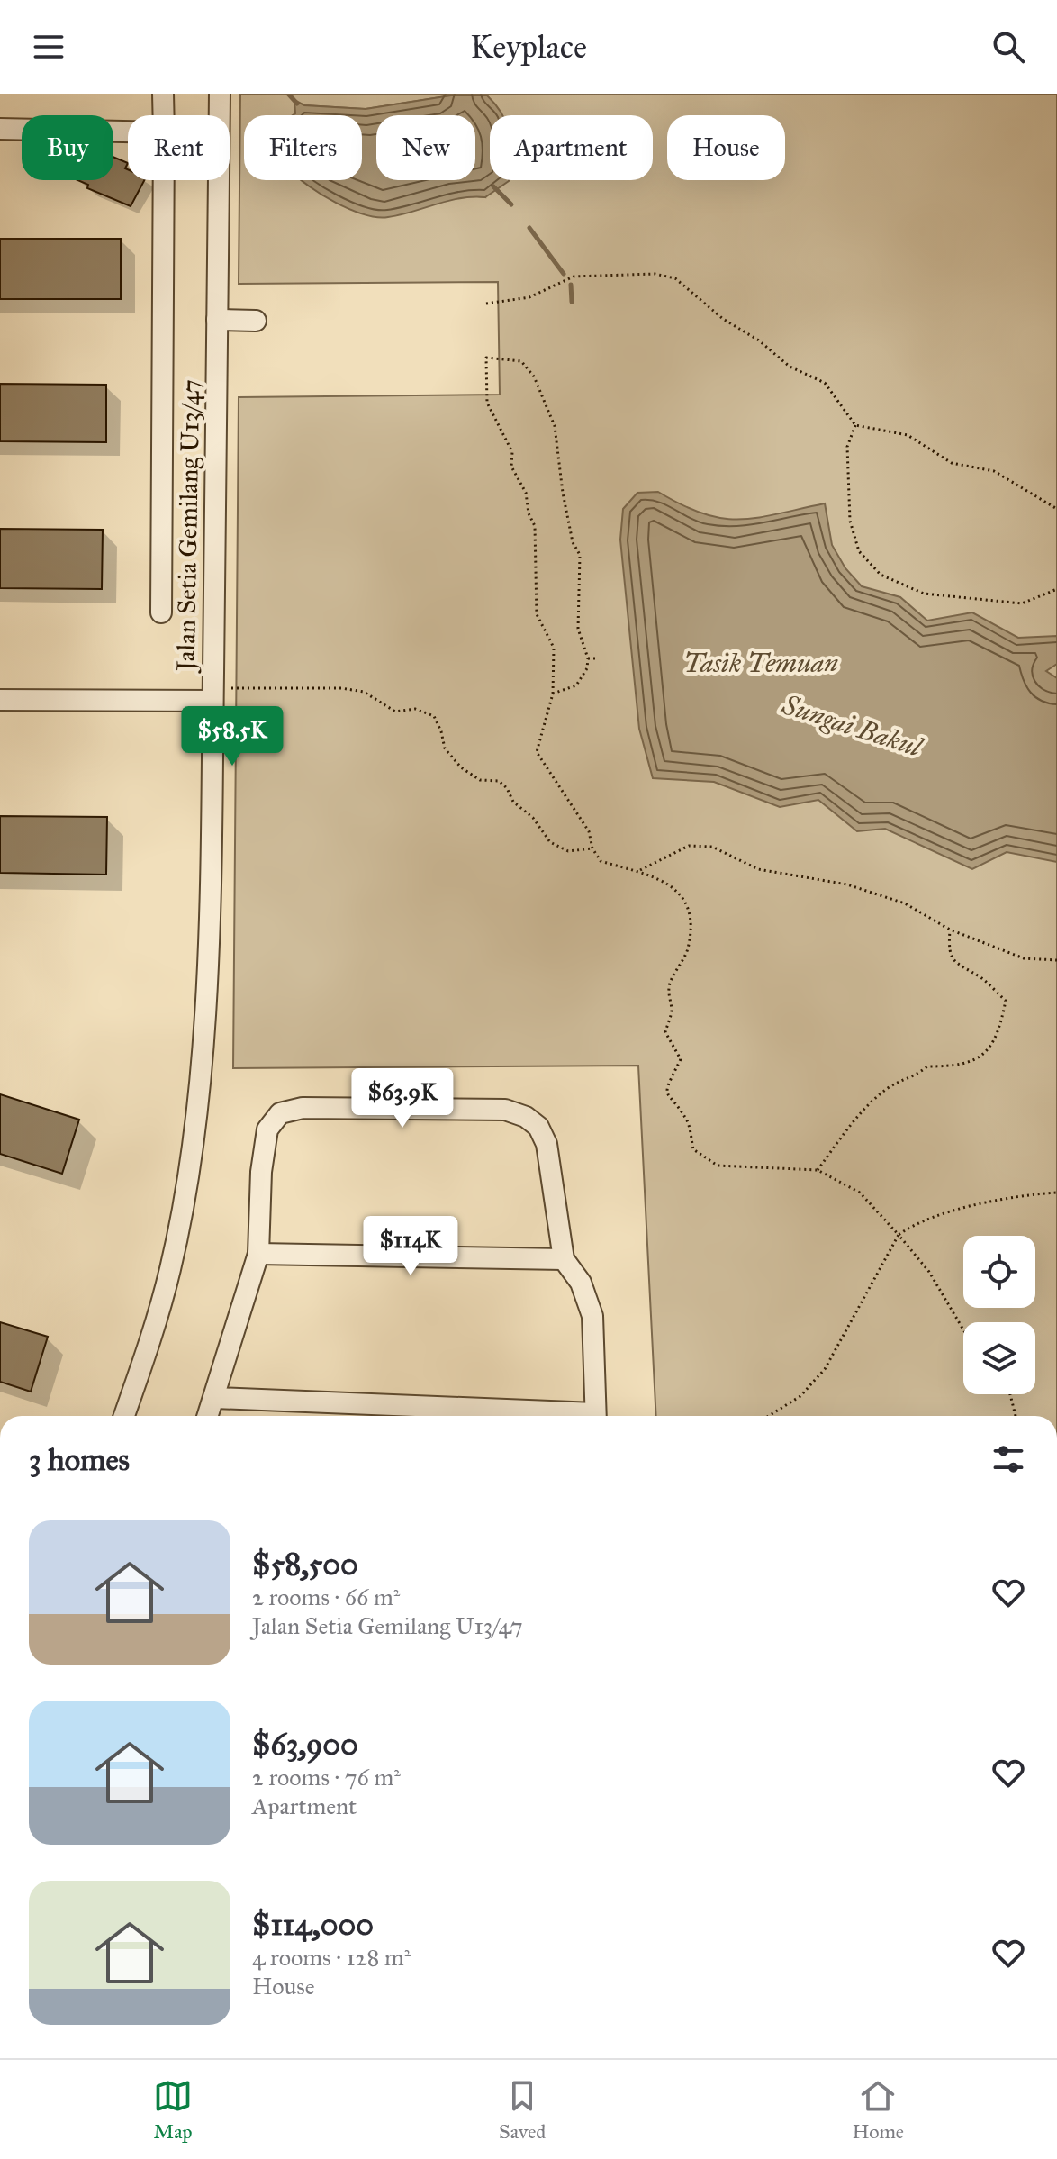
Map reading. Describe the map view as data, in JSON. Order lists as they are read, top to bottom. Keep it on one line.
{"streets":{"street":["Jalan Setia Gemilang U13/47"]},"water":["Tasik Temuan","Sungai Bakul"],"page":{"header":"Keyplace","chip":["Buy","Rent","Filters","New","Apartment","House"],"price":["$58.5K","$63.9K","$114K"],"heading":"3 homes","list":[{"name":"$58,500","note":"2 rooms · 66 m² · Jalan Setia Gemilang U13/47"},{"name":"$63,900","note":"2 rooms · 76 m² · Apartment"},{"name":"$114,000","note":"4 rooms · 128 m² · House"}],"tabs":["Map","Saved","Home"]}}
